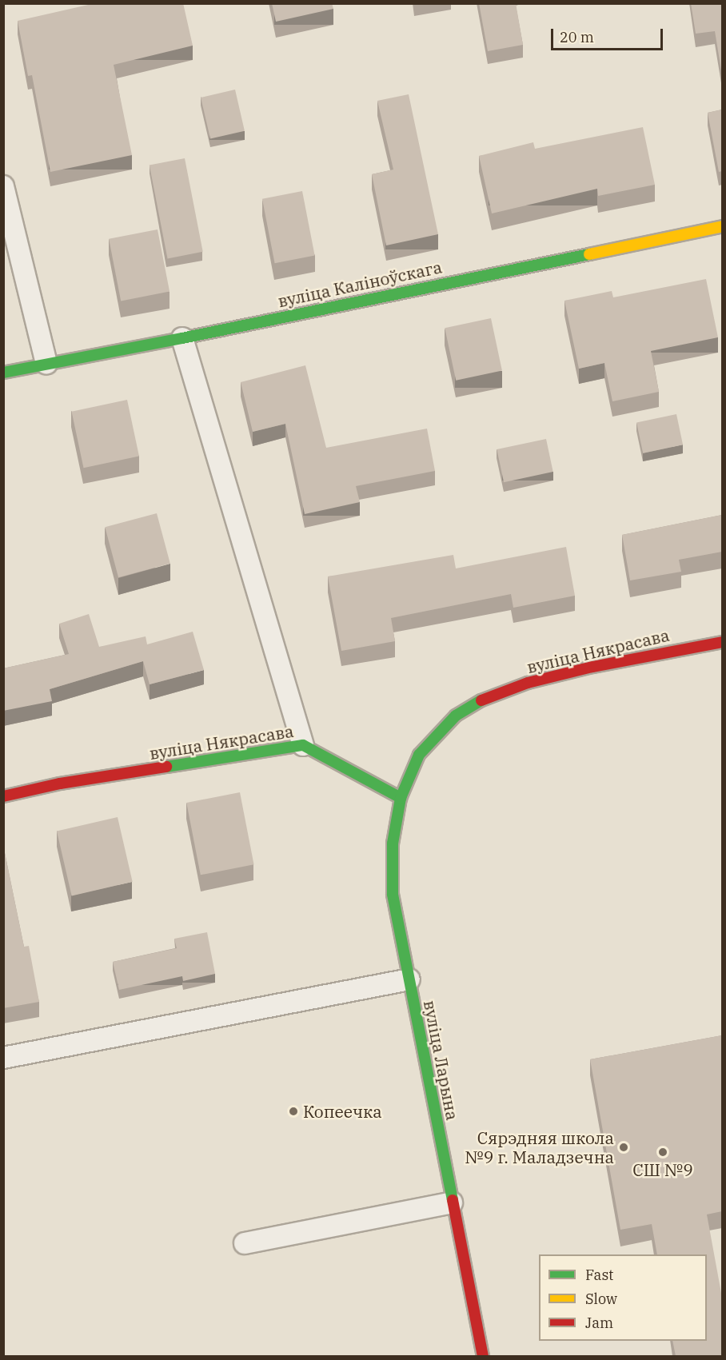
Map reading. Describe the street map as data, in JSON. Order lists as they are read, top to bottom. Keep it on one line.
{"streets":{"street":["вуліца Каліноўскага","вуліца Някрасава","вуліца Ларына"]},"crossings":[["вуліца Някрасава","вуліца Ларына"]],"places":["Копеечка","Сярэдняя школа №9 г. Маладзечна","СШ №9"],"legend":["Fast","Slow","Jam"],"scale_bar":"20 m"}
